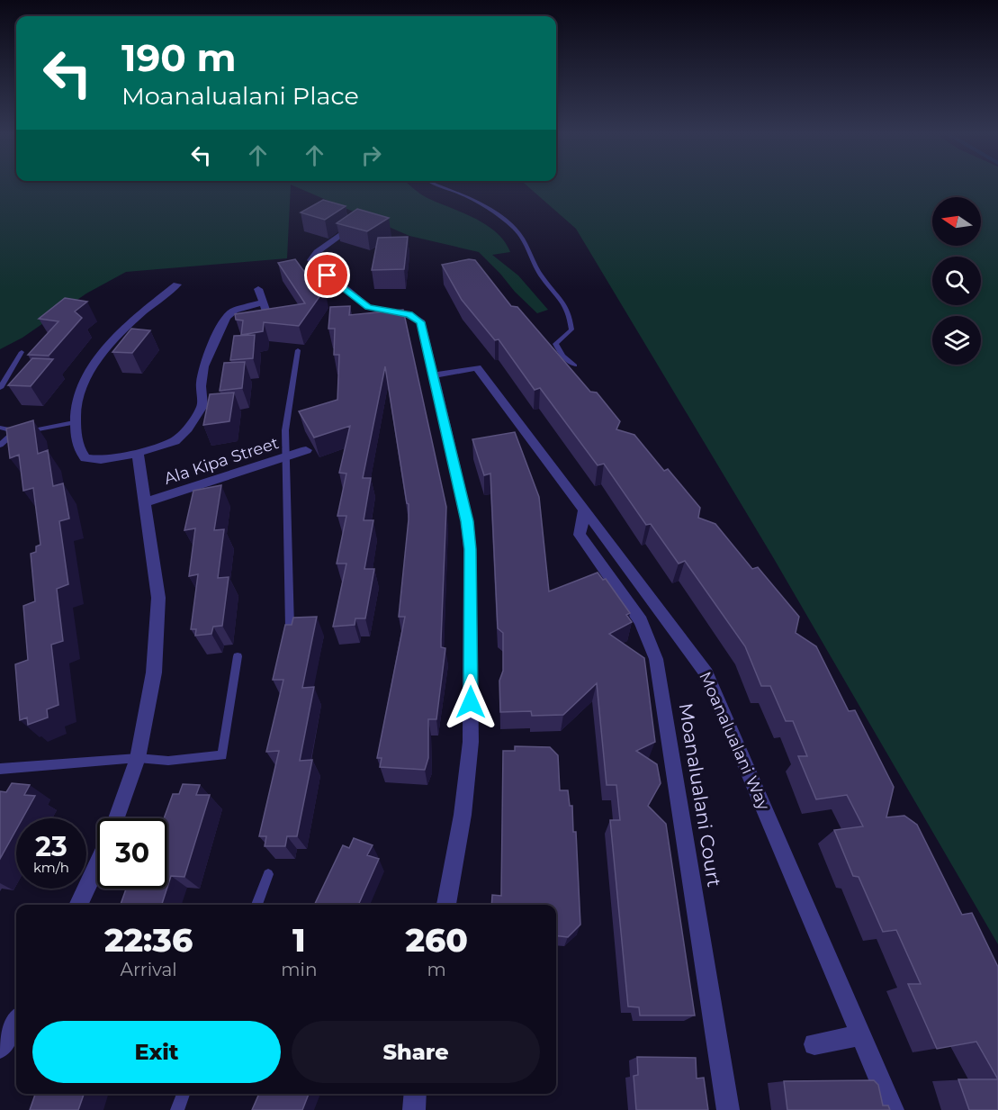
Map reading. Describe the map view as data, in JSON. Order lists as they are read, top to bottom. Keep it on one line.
{"streets":{"street":["Ala Kipa Street","Moanalualani Way","Moanalualani Court"]},"crossings":[["Moanalualani Way","Moanalualani Court"]],"north":"left","page":{"turn":["190 m","Moanalualani Place"],"speed":"23 km/h","limit":"30","eta":["22:36","Arrival","1","min","260","m"],"buttons":["Exit","Share"]}}
